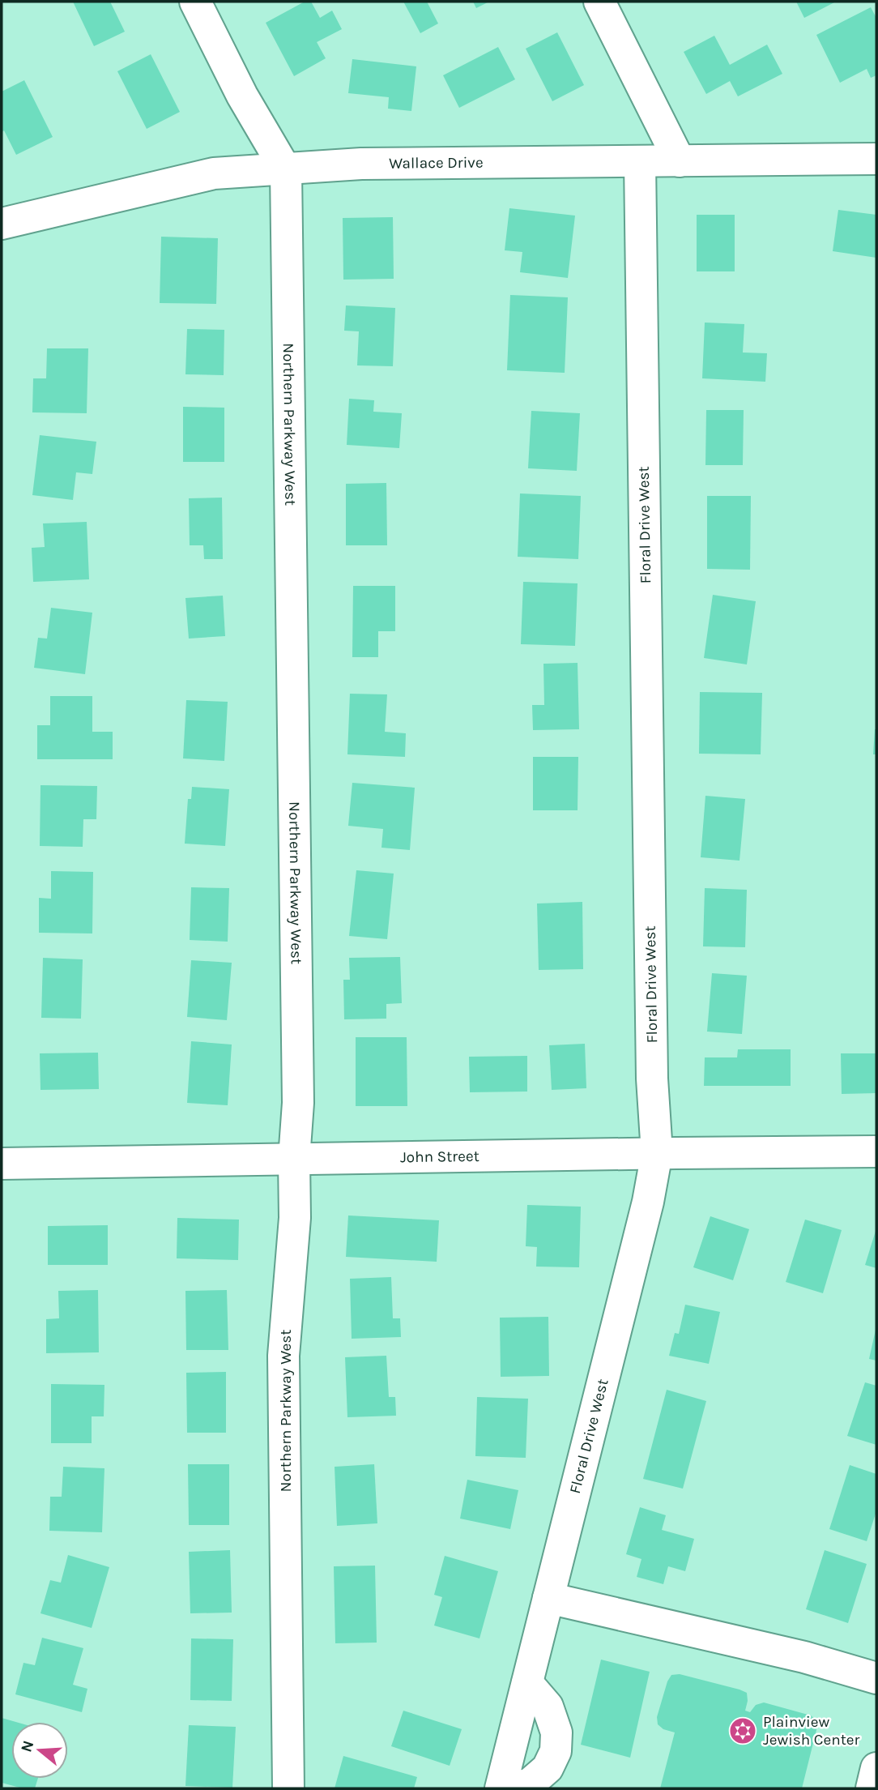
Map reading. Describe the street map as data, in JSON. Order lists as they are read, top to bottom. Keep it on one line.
{"streets":{"street":["Wallace Drive","Northern Parkway West","Floral Drive West","John Street"]},"crossings":[["Wallace Drive","Northern Parkway West"],["Wallace Drive","Floral Drive West"],["Northern Parkway West","John Street"],["Floral Drive West","John Street"]],"places":{"synagogue":["Plainview Jewish Center"]},"north":"left"}
